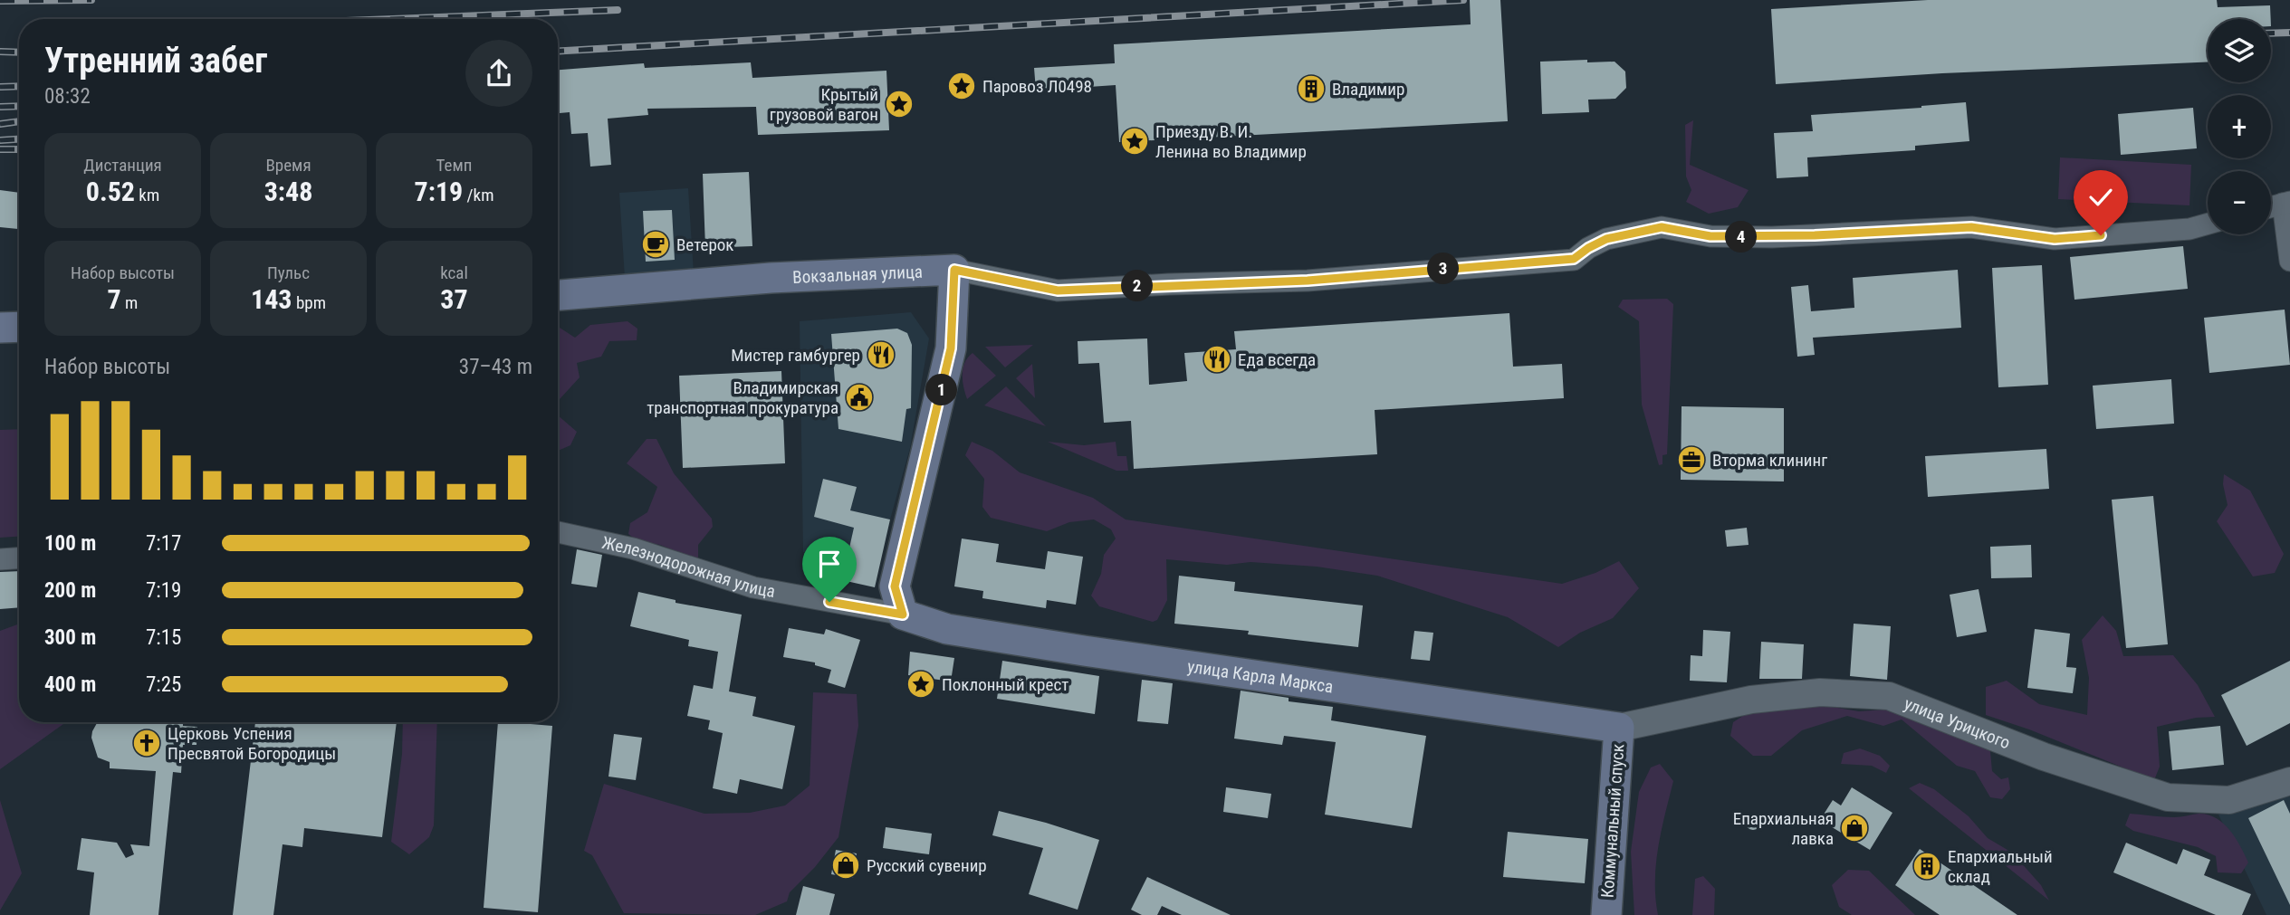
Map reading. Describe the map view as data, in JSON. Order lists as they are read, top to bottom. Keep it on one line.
{"streets":{"main road":["Вокзальная улица","улица Карла Маркса","Коммунальный спуск"],"street":["Железнодорожная улица","улица Урицкого"]},"crossings":[["Железнодорожная улица","улица Карла Маркса"],["улица Карла Маркса","улица Урицкого"],["улица Карла Маркса","Коммунальный спуск"],["улица Урицкого","Коммунальный спуск"]],"places":{"place":["Паровоз Л0498","Крытый грузовой вагон","Приезду В. И. Ленина во Владимир","Поклонный крест"],"building":["Владимир","Епархиальный склад"],"cafe":["Ветерок"],"restaurant":["Мистер гамбургер","Еда всегда"],"public building":["Владимирская транспортная прокуратура"],"office":["Вторма клининг"],"church":["Церковь Успения Пресвятой Богородицы"],"shop":["Епархиальная лавка","Русский сувенир"]},"page":{"map_buttons":["+","−"],"heading":["Утренний забег","08:32"],"stats":[["Дистанция","0.52 km"],["Время","3:48"],["Темп","7:19 /km"],["Набор высоты","7 m"],["Пульс","143 bpm"],["kcal","37"]],"pins":["4","3","2","1"],"chart":["Набор высоты","37–43 m"],"list":[{"name":"100 m","note":"7:17"},{"name":"200 m","note":"7:19"},{"name":"300 m","note":"7:15"},{"name":"400 m","note":"7:25"}]}}
